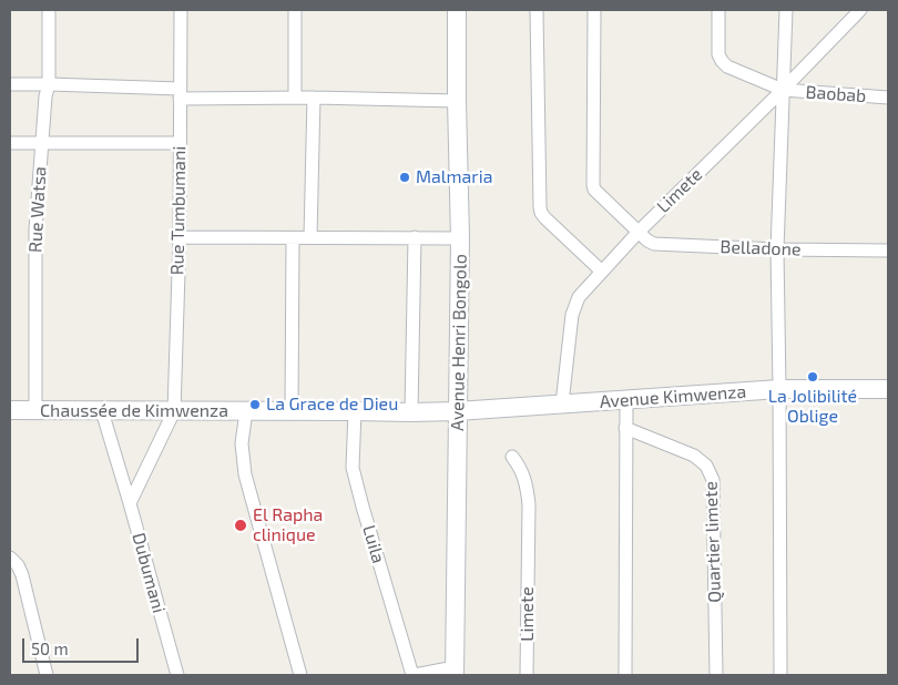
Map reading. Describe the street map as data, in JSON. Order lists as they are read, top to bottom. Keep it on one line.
{"streets":{"street":["Baobab","Limete","Rue Watsa","Rue Tumbumani","Belladone","Avenue Henri Bongolo","Avenue Kimwenza","Chaussée de Kimwenza","Quartier limete","Luila","Dubumani"]},"crossings":[["Baobab","Limete"],["Limete","Belladone"],["Limete","Avenue Kimwenza"],["Rue Watsa","Chaussée de Kimwenza"],["Rue Tumbumani","Chaussée de Kimwenza"],["Avenue Henri Bongolo","Avenue Kimwenza"],["Avenue Henri Bongolo","Chaussée de Kimwenza"],["Avenue Kimwenza","Chaussée de Kimwenza"],["Chaussée de Kimwenza","Luila"],["Chaussée de Kimwenza","Dubumani"]],"places":["Malmaria","La Jolibilité Oblige","La Grace de Dieu","El Rapha clinique"],"scale_bar":"50 m"}
